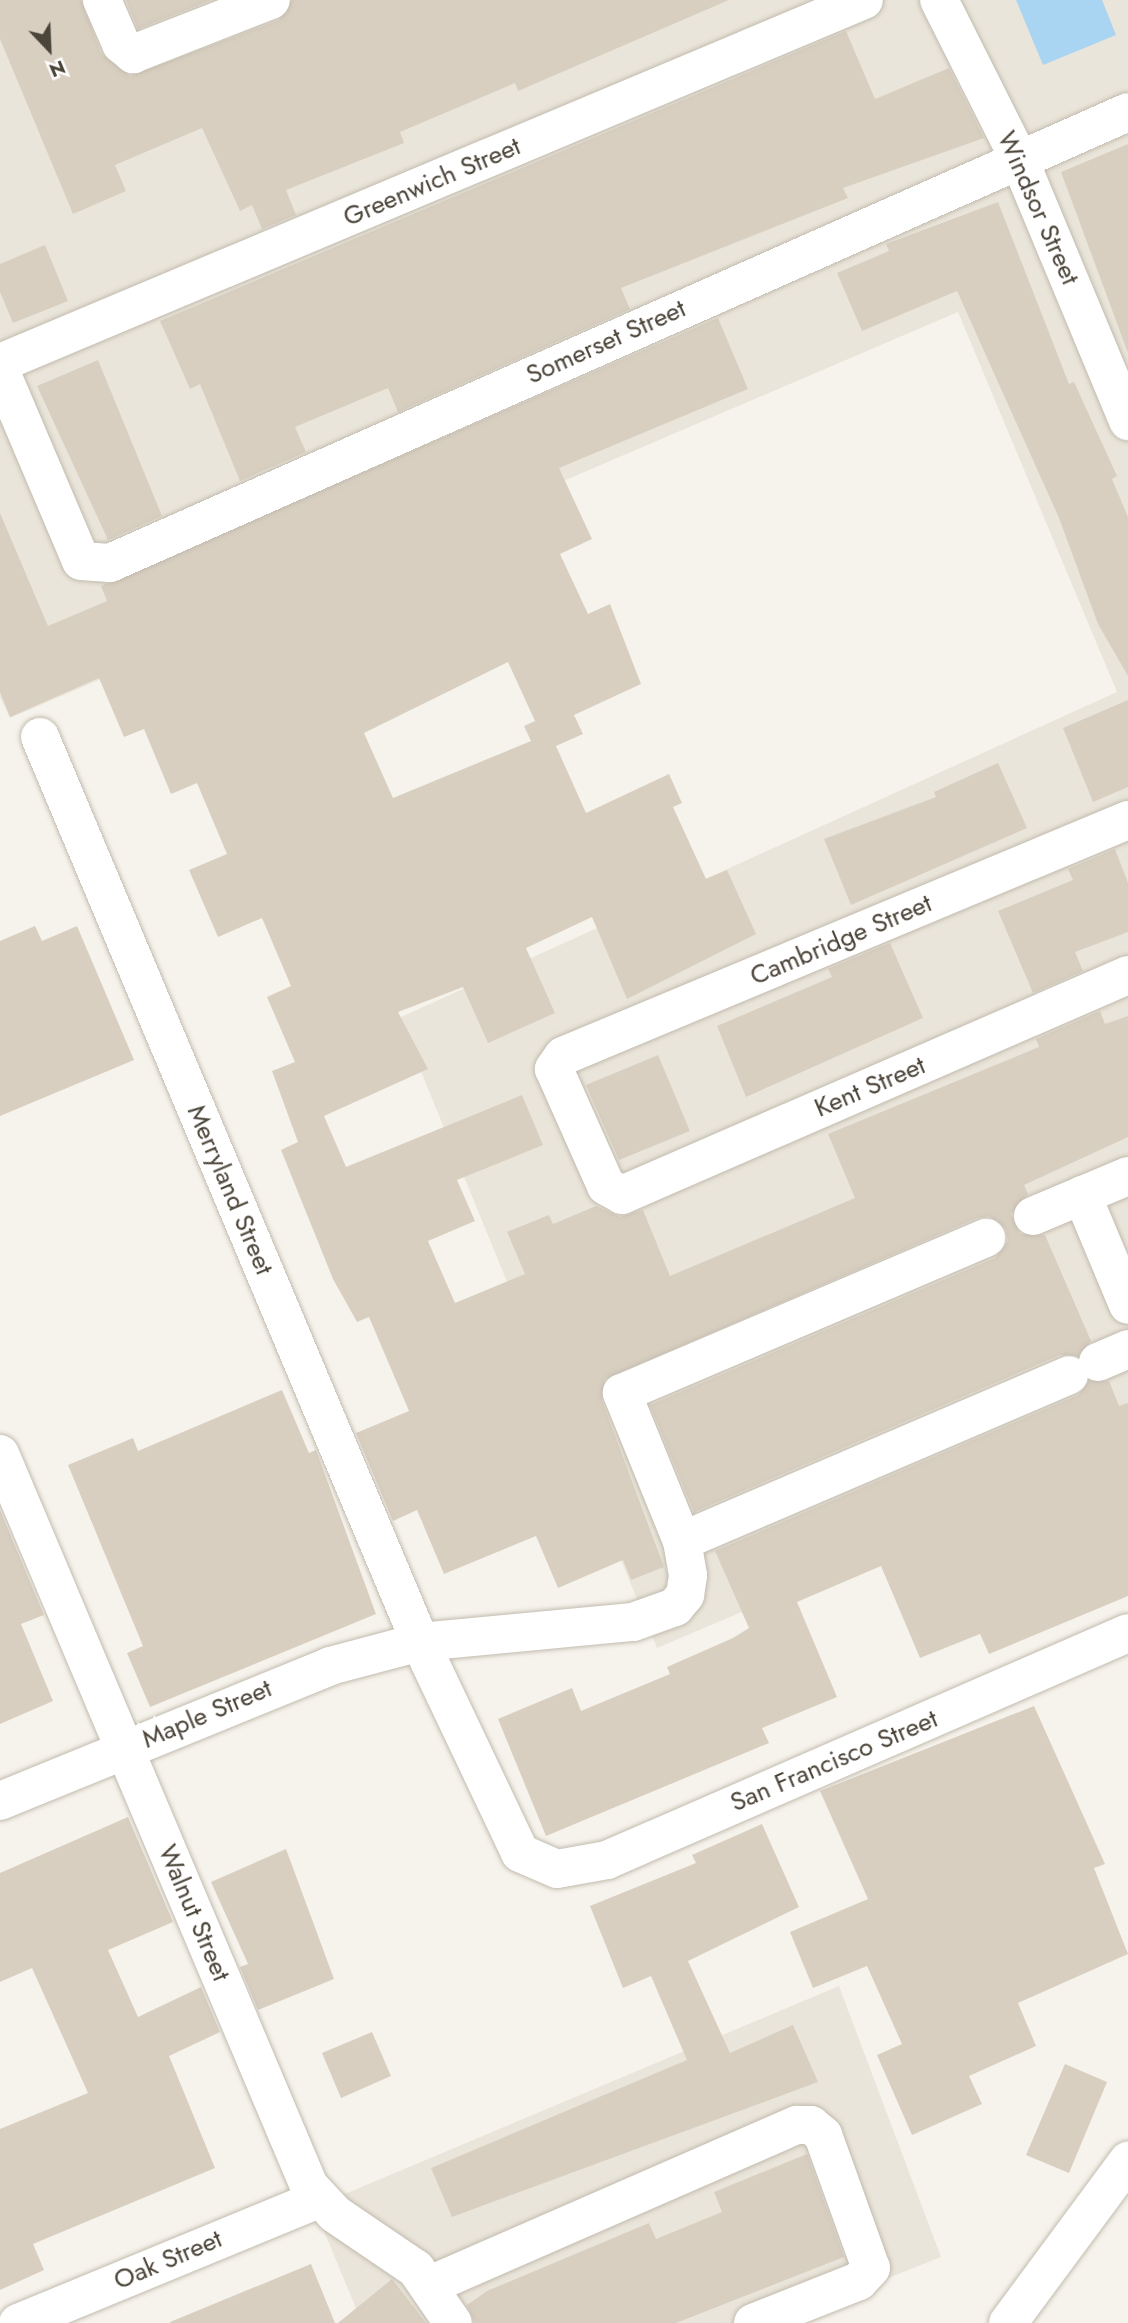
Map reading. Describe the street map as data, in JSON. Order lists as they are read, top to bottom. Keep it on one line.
{"streets":{"street":["Greenwich Street","Windsor Street","Somerset Street","Cambridge Street","Kent Street","Merryland Street","Maple Street","San Francisco Street","Walnut Street","Oak Street"]},"crossings":[["Windsor Street","Somerset Street"],["Cambridge Street","Kent Street"],["Merryland Street","Maple Street"],["Merryland Street","San Francisco Street"],["Maple Street","Walnut Street"],["Walnut Street","Oak Street"]],"north":"bottom right"}
